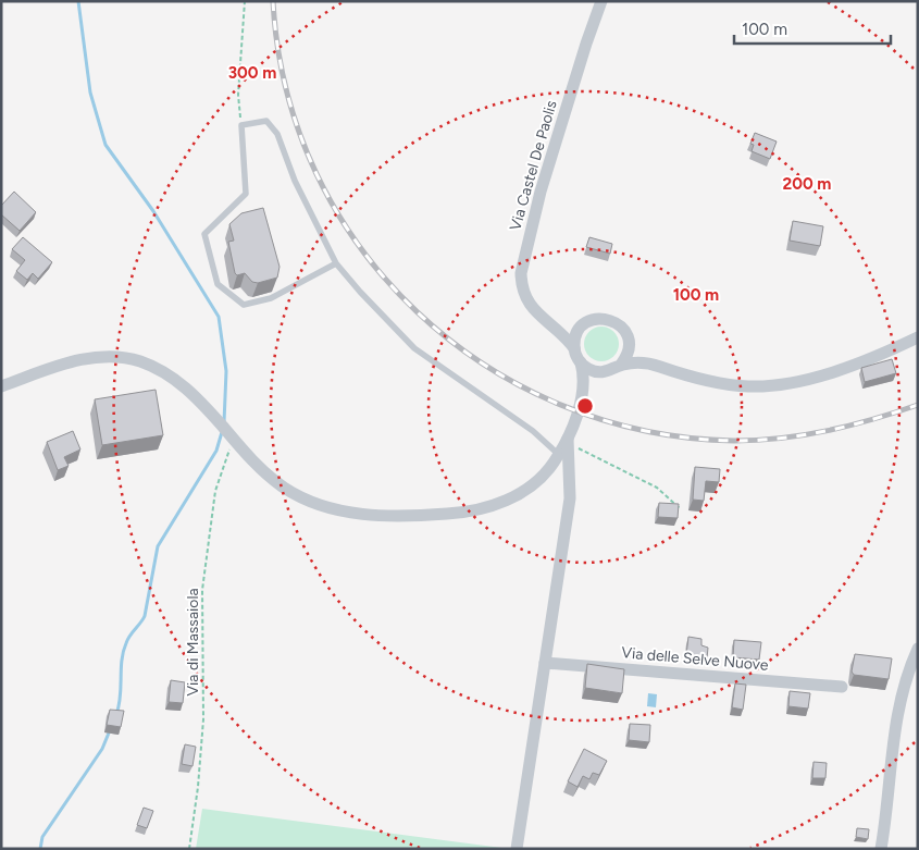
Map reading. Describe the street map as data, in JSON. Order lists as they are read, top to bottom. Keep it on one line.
{"streets":{"street":["Via Castel De Paolis","Via delle Selve Nuove"],"path":["Via di Massaiola"]},"scale_bar":"100 m","rings":["300 m","200 m","100 m"]}
